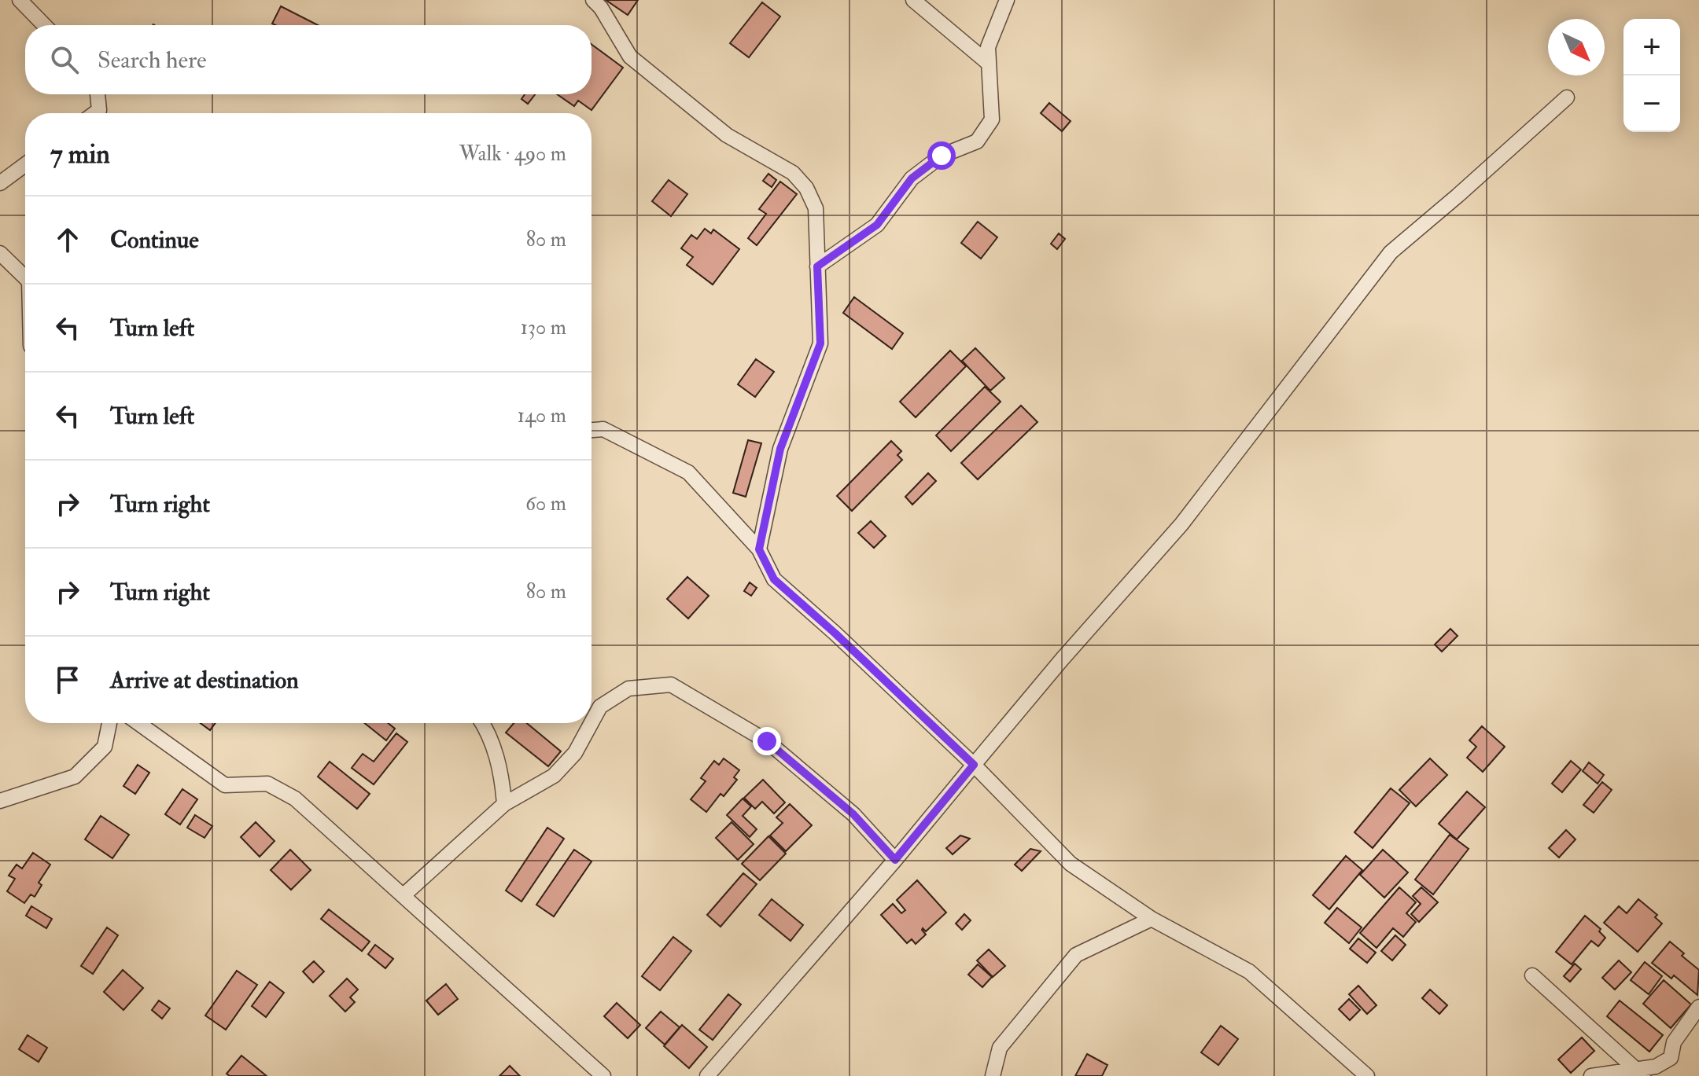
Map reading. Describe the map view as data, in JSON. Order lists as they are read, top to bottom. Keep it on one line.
{"north":"bottom right","page":{"map_buttons":["+","−"],"search":"Search here","heading":["7 min","Walk · 490 m"],"list":[["Continue","80 m"],["Turn left","130 m"],["Turn left","140 m"],["Turn right","60 m"],["Turn right","80 m"],"Arrive at destination"]}}
